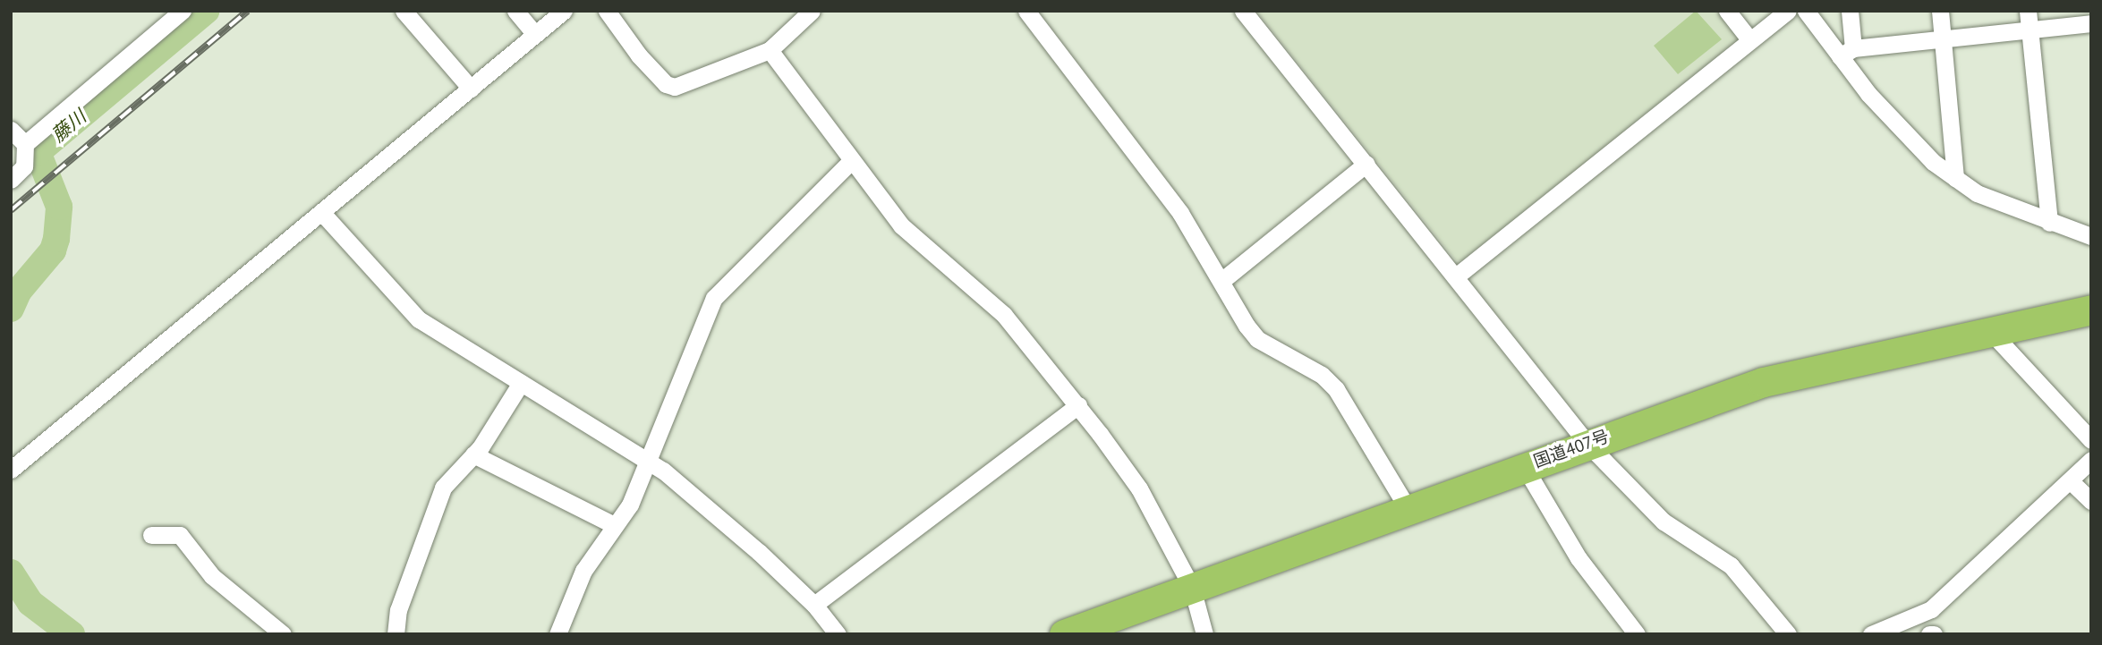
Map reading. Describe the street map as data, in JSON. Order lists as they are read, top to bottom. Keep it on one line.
{"streets":{"highway":["国道407号"]},"water":["藤川"]}
